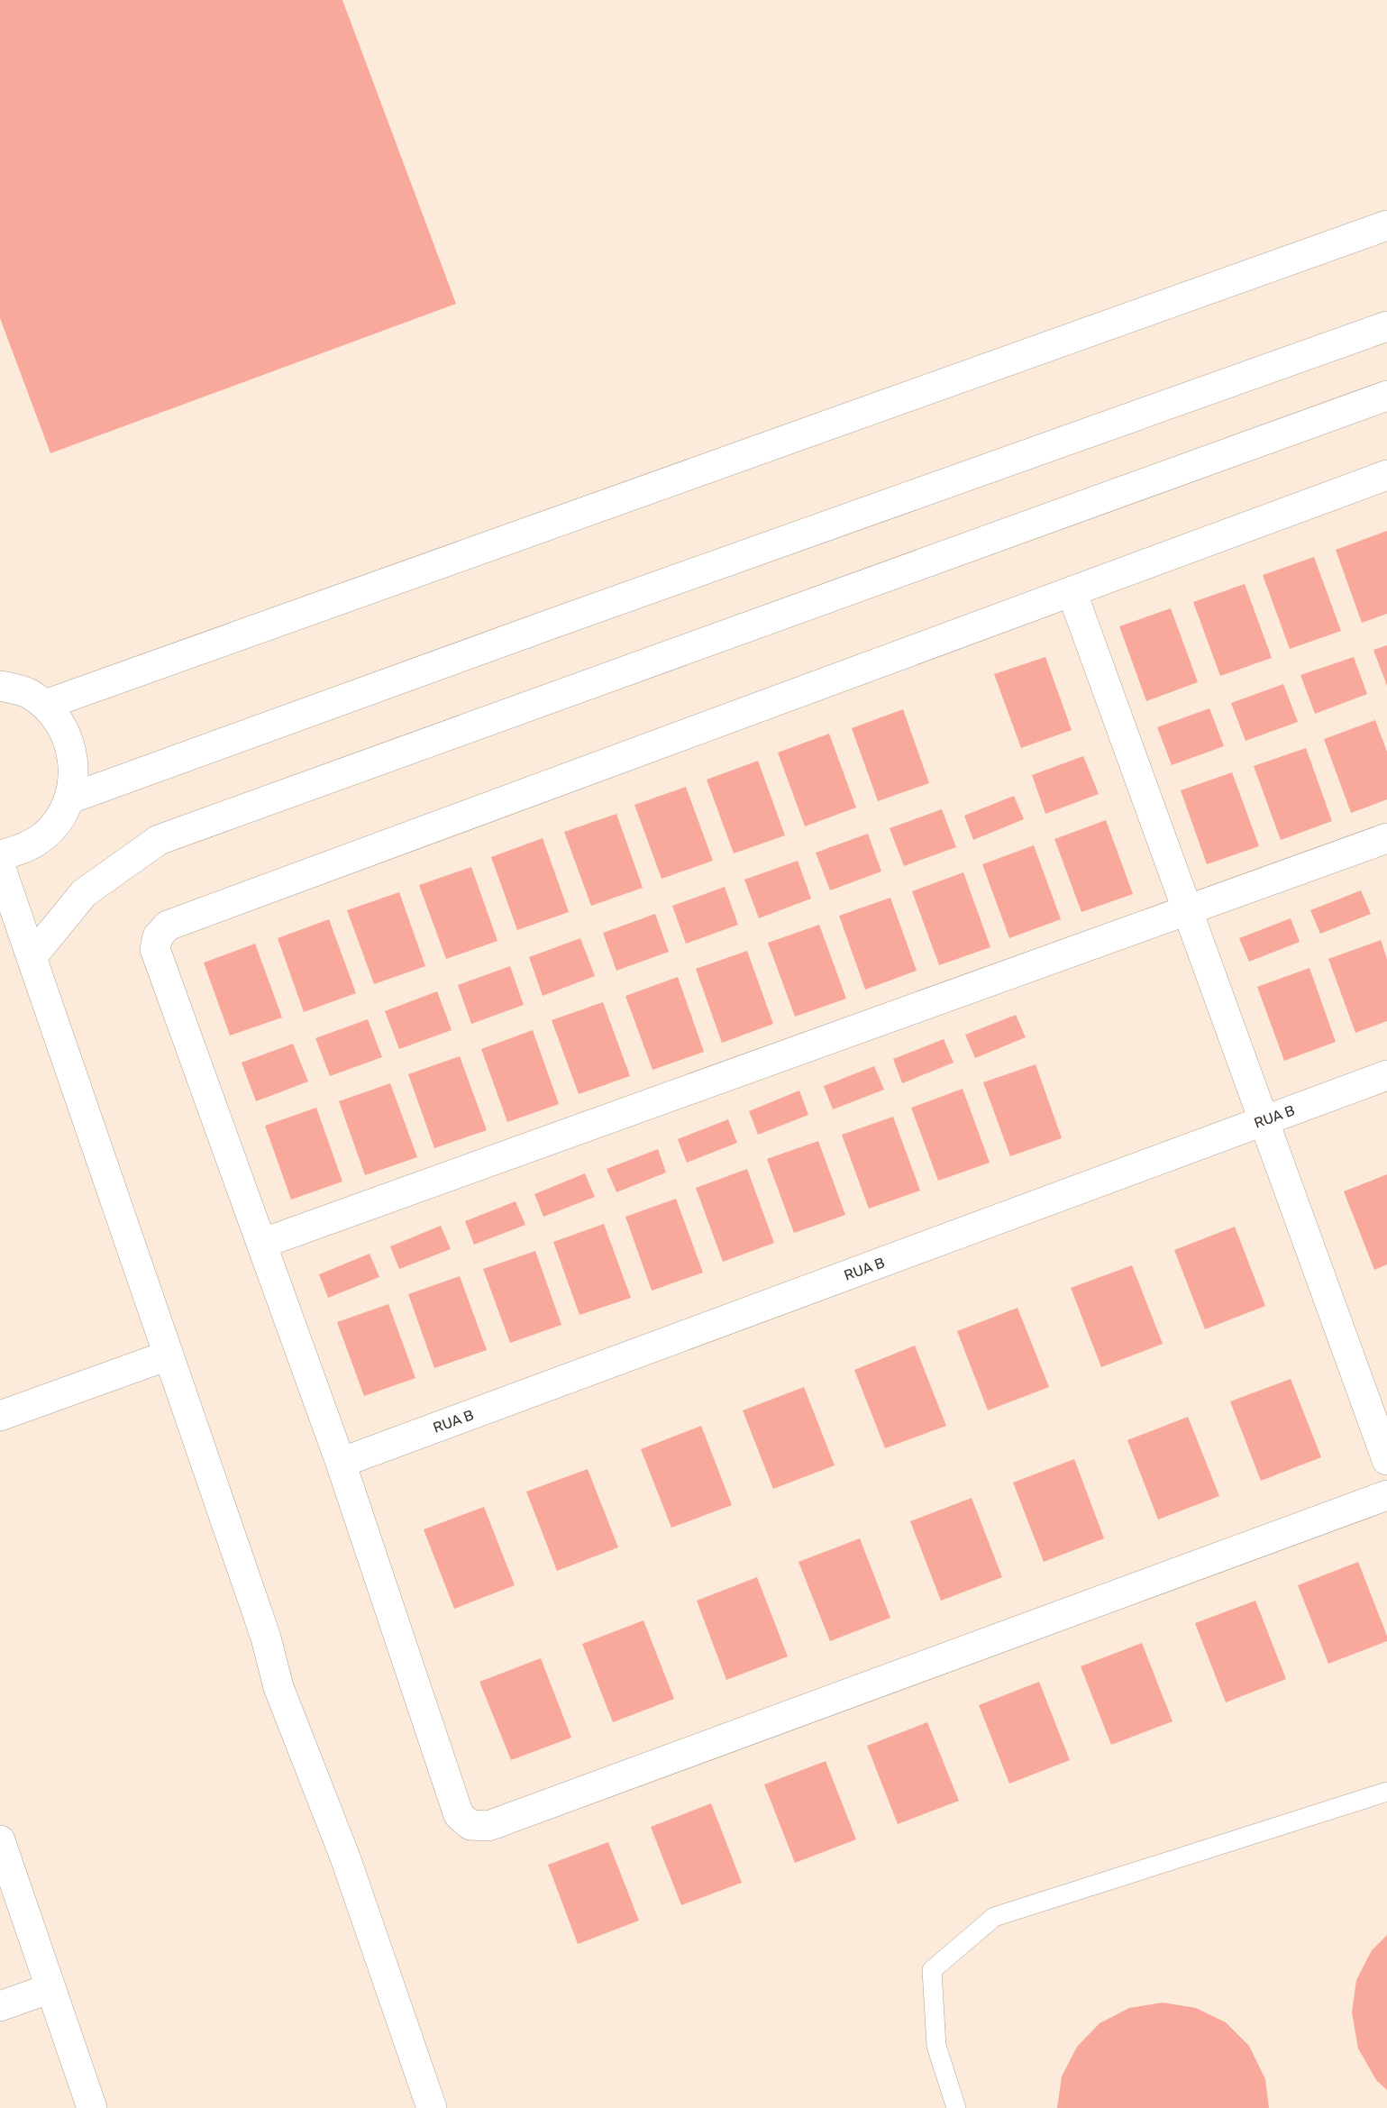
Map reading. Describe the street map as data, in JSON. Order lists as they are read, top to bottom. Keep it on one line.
{"streets":{"street":["RUA B"]}}
